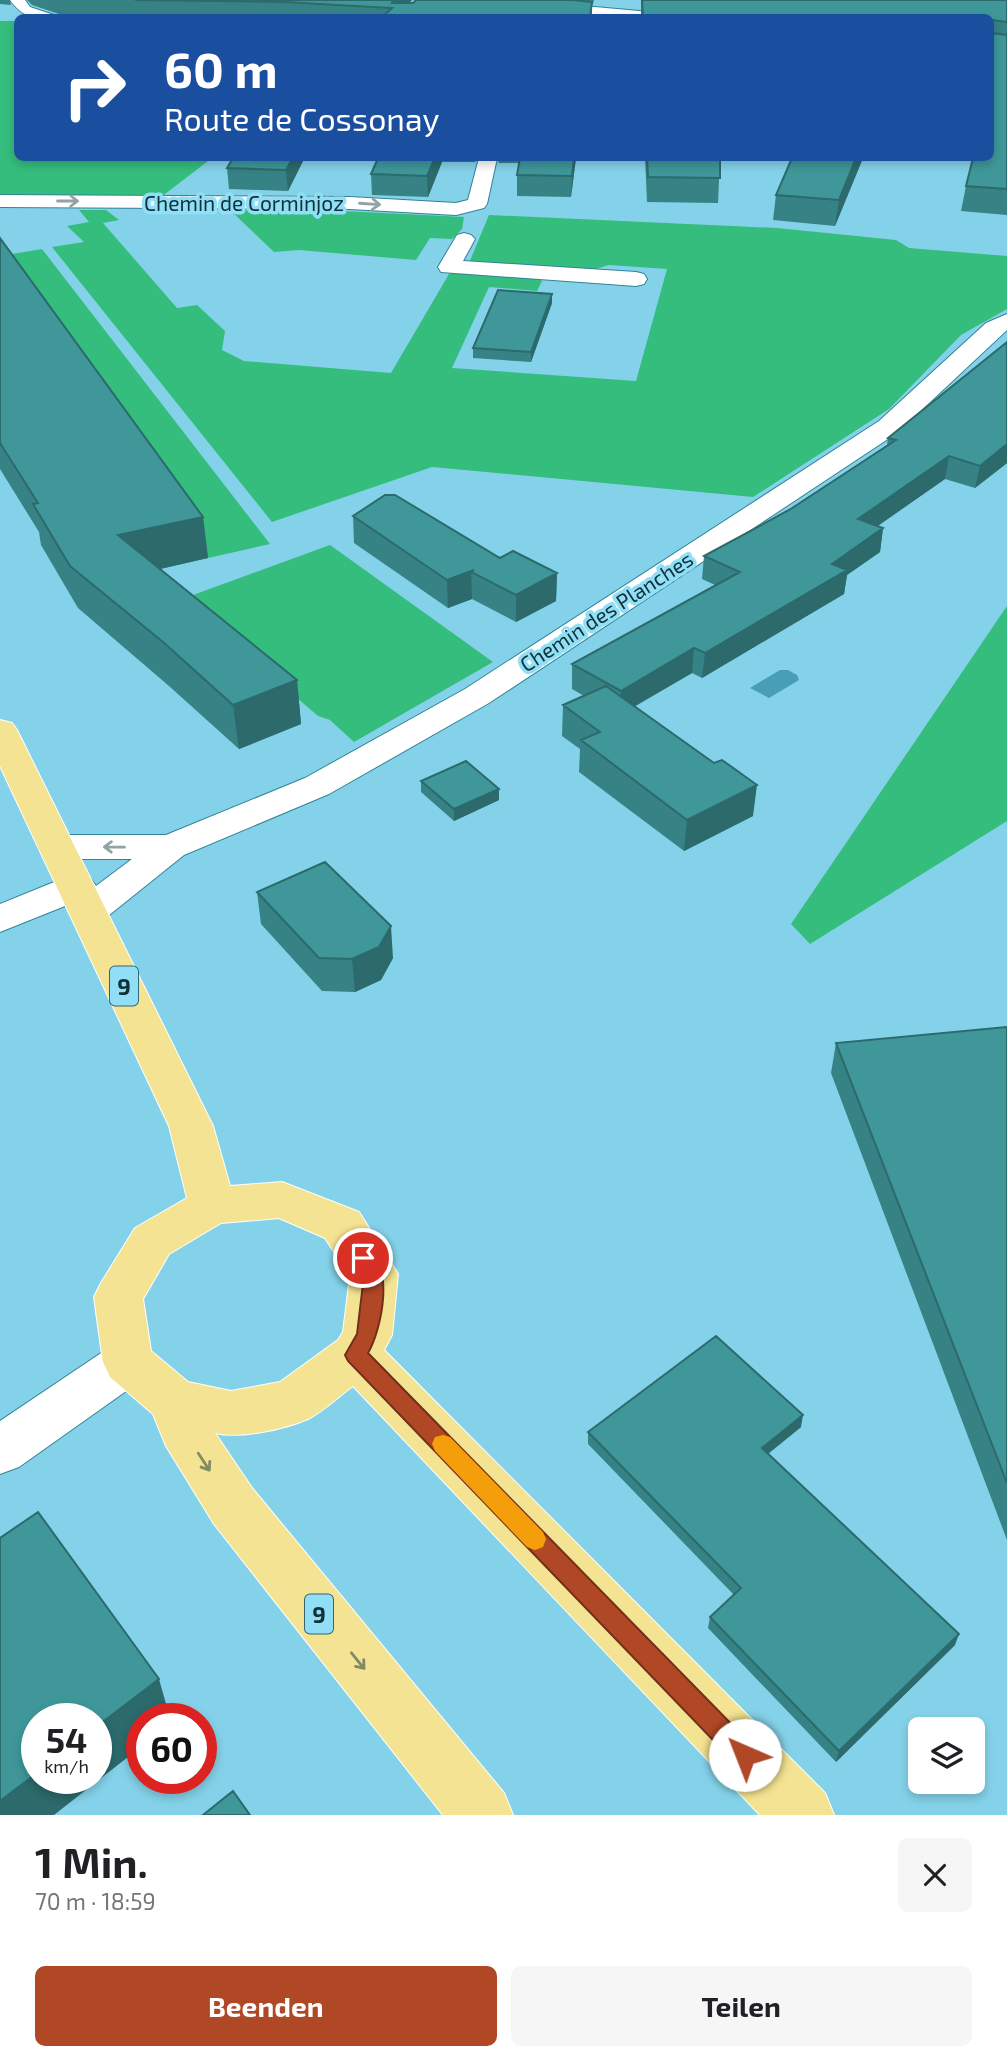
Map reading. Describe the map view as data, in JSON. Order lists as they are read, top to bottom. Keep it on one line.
{"streets":{"main road":["9"],"street":["Chemin de Corminjoz","Chemin des Planches"]},"crossings":[["Chemin des Planches","9"]],"one_way":["Chemin de Corminjoz"],"page":{"turn":["60 m","Route de Cossonay"],"speed":"54 km/h","limit":"60","heading":["1 Min.","70 m · 18:59"],"buttons":["Beenden","Teilen"]}}
